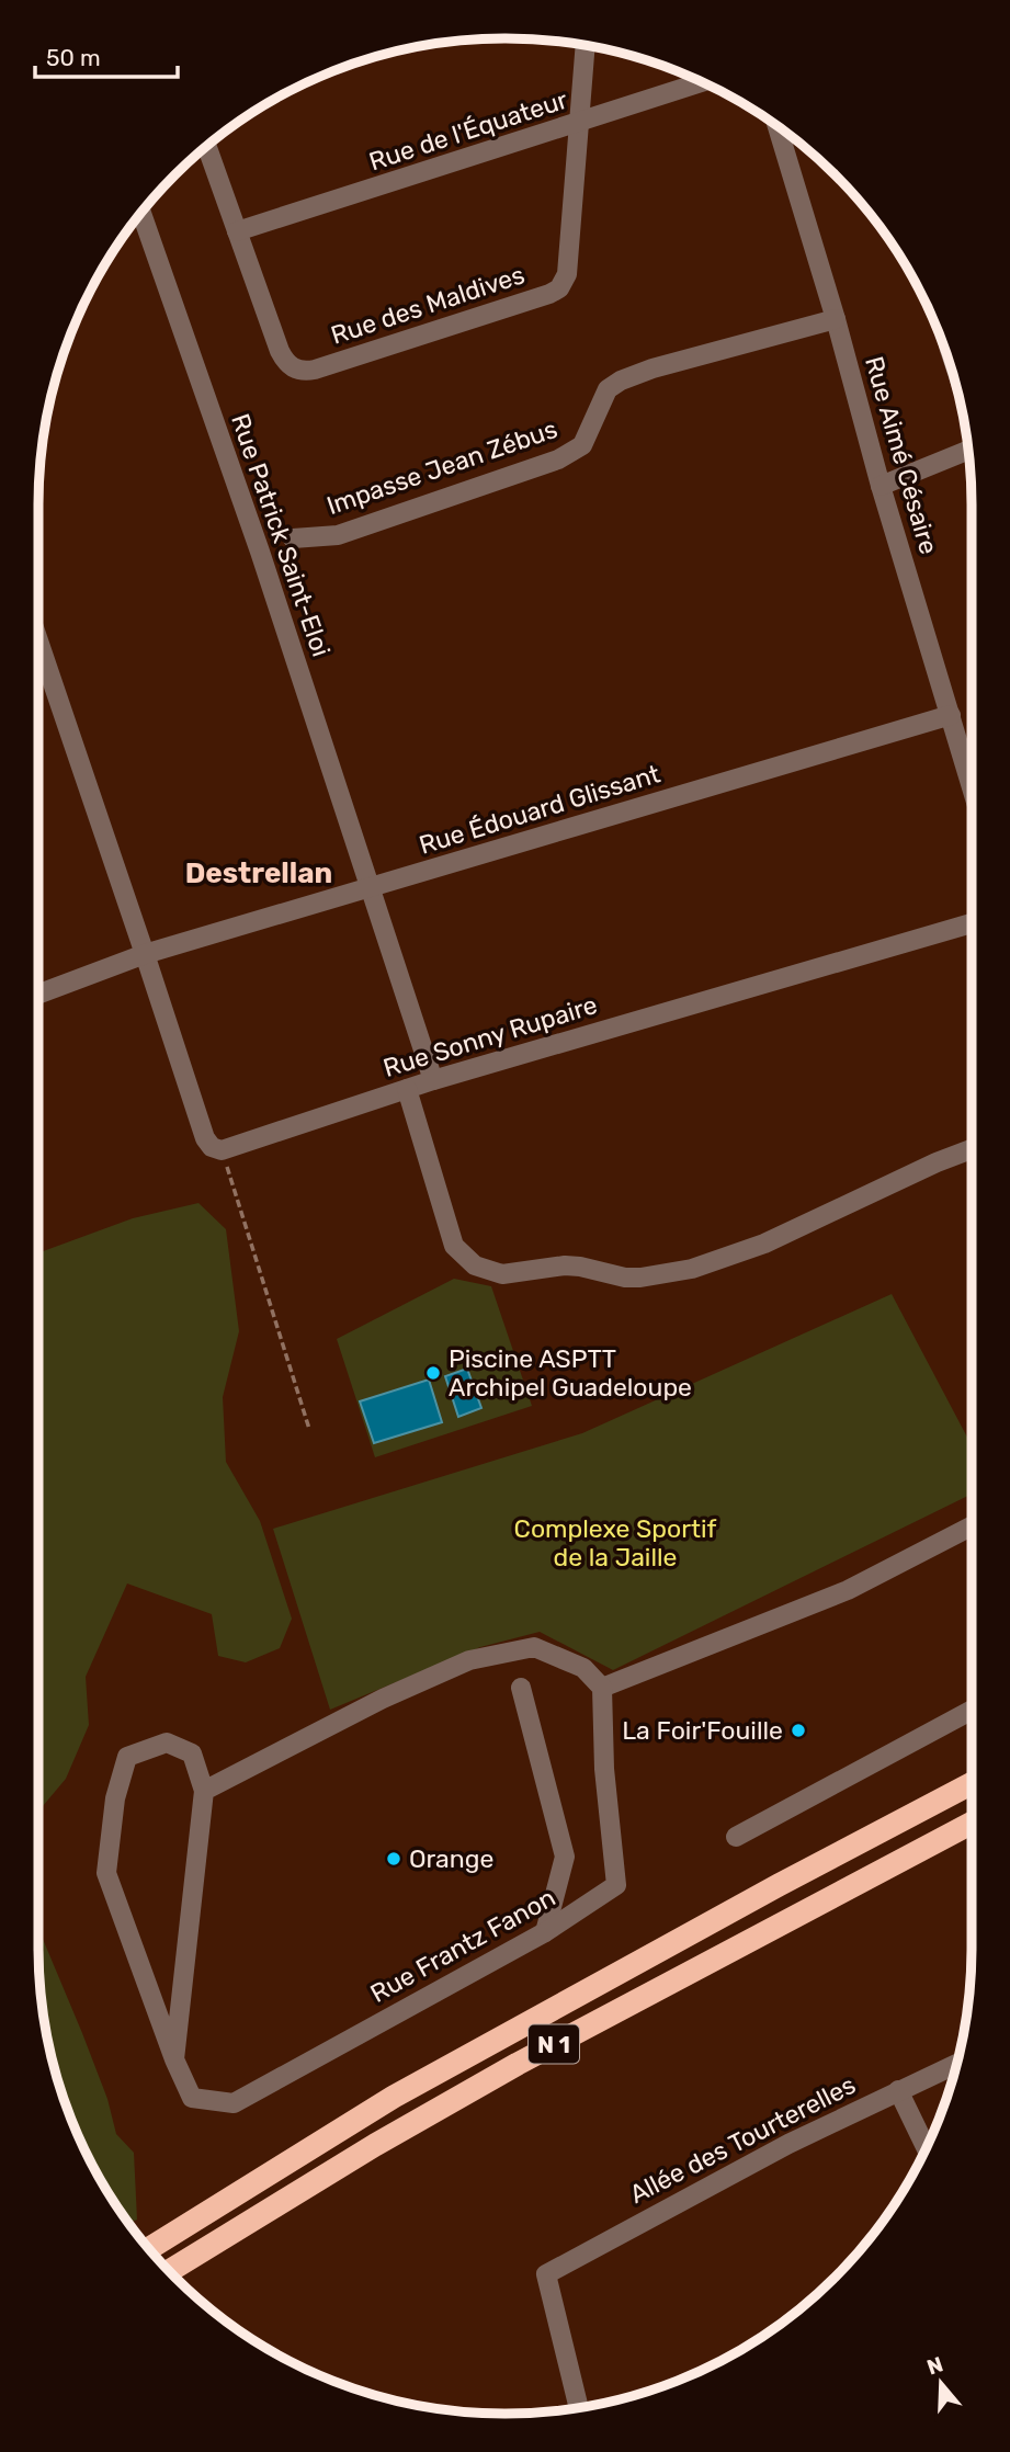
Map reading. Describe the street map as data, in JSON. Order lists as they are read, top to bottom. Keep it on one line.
{"streets":{"highway":["N 1"],"street":["Rue de l'Équateur","Rue des Maldives","Rue Aimé Césaire","Impasse Jean Zébus","Rue Patrick Saint-Eloi","Rue Édouard Glissant","Rue Sonny Rupaire","Rue Frantz Fanon","Allée des Tourterelles"]},"crossings":[["Rue de l'Équateur","Rue des Maldives"],["Rue Aimé Césaire","Impasse Jean Zébus"],["Rue Aimé Césaire","Rue Édouard Glissant"],["Rue Patrick Saint-Eloi","Rue Édouard Glissant"],["Rue Patrick Saint-Eloi","Rue Sonny Rupaire"]],"districts":["Destrellan"],"parks":["Complexe Sportif de la Jaille"],"places":["Piscine ASPTT Archipel Guadeloupe","La Foir'Fouille","Orange"],"scale_bar":"50 m","north":"top"}
